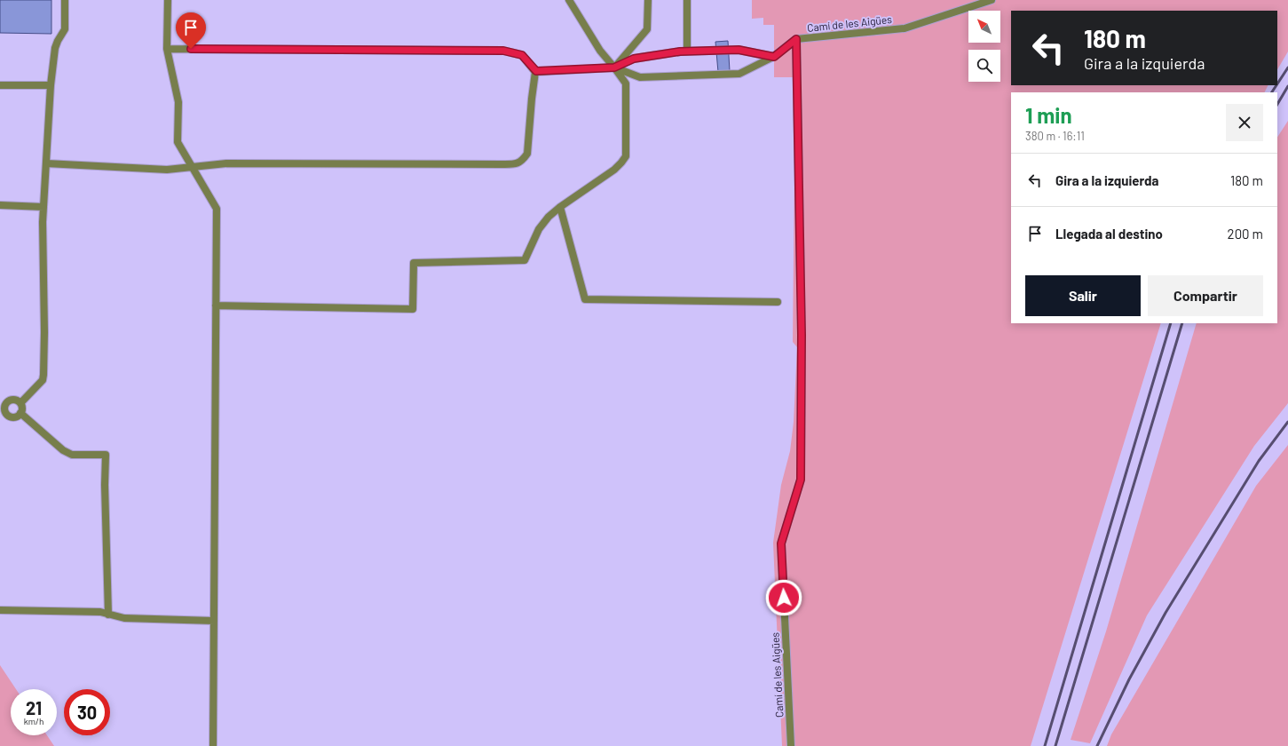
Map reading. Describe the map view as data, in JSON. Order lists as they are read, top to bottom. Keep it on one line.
{"streets":{"street":["Camí de les Aigües"]},"north":"top left","page":{"turn":["180 m","Gira a la izquierda"],"heading":["1 min","380 m · 16:11"],"list":[{"name":"Gira a la izquierda","value":"180 m"},{"name":"Llegada al destino","value":"200 m"}],"buttons":["Salir","Compartir"],"speed":"21 km/h","limit":"30"}}
